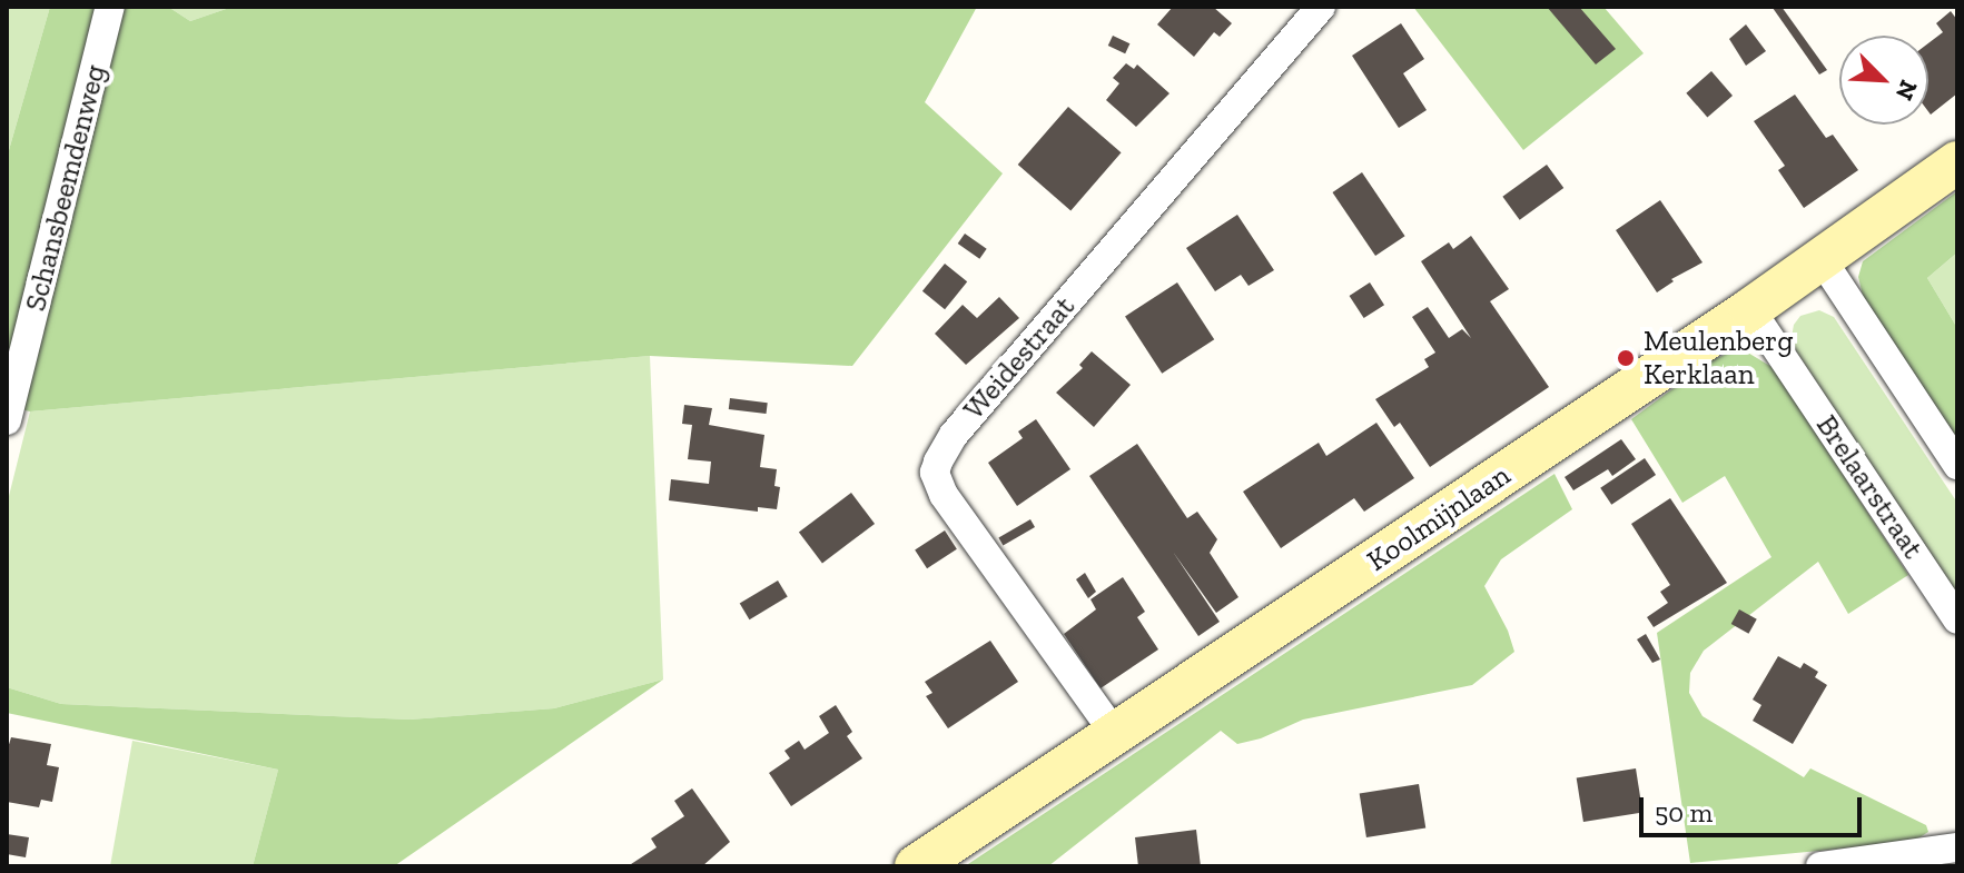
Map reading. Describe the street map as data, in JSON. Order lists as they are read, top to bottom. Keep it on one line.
{"streets":{"street":["Schansbeemdenweg","Weidestraat","Brelaarstraat","Koolmijnlaan"]},"crossings":[["Weidestraat","Koolmijnlaan"],["Brelaarstraat","Koolmijnlaan"]],"places":["Meulenberg Kerklaan"],"scale_bar":"50 m","north":"bottom right"}
